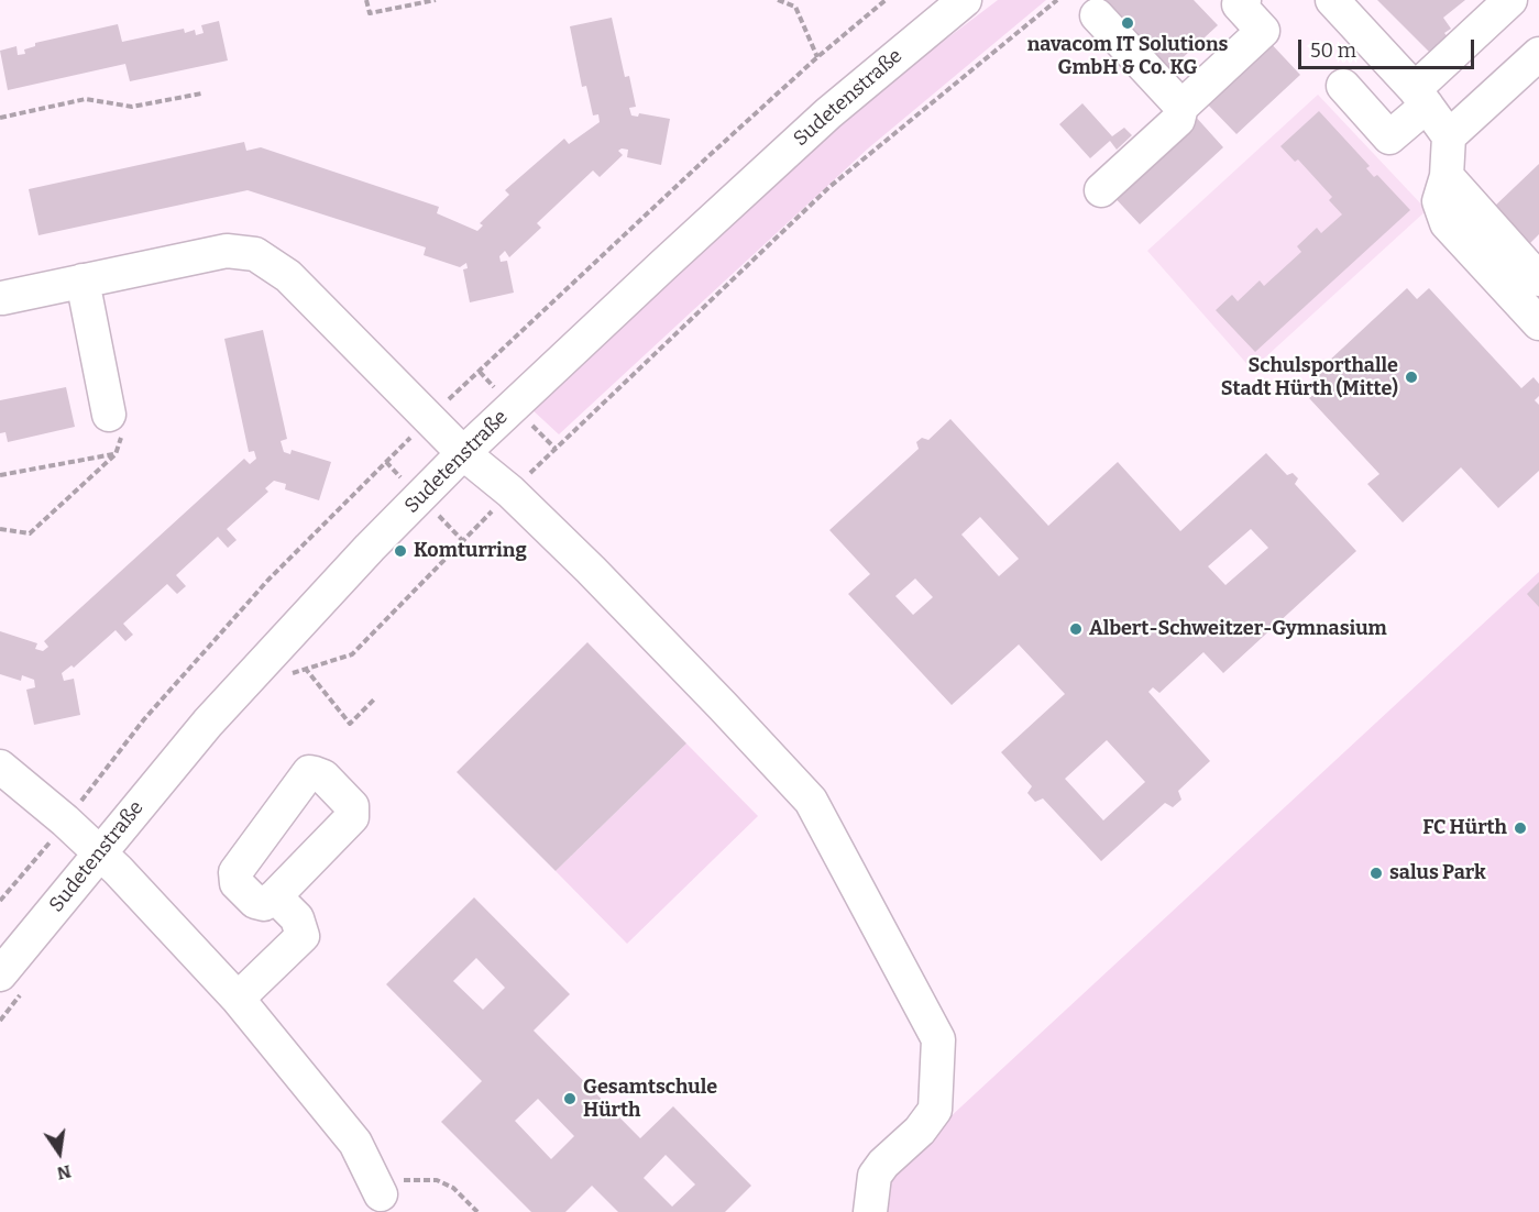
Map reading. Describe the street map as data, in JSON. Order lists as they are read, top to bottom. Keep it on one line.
{"streets":{"street":["Sudetenstraße"]},"places":["navacom IT Solutions GmbH & Co. KG","Schulsporthalle Stadt Hürth (Mitte)","Komturring","Albert-Schweitzer-Gymnasium","FC Hürth","salus Park","Gesamtschule Hürth"],"scale_bar":"50 m","north":"bottom"}
